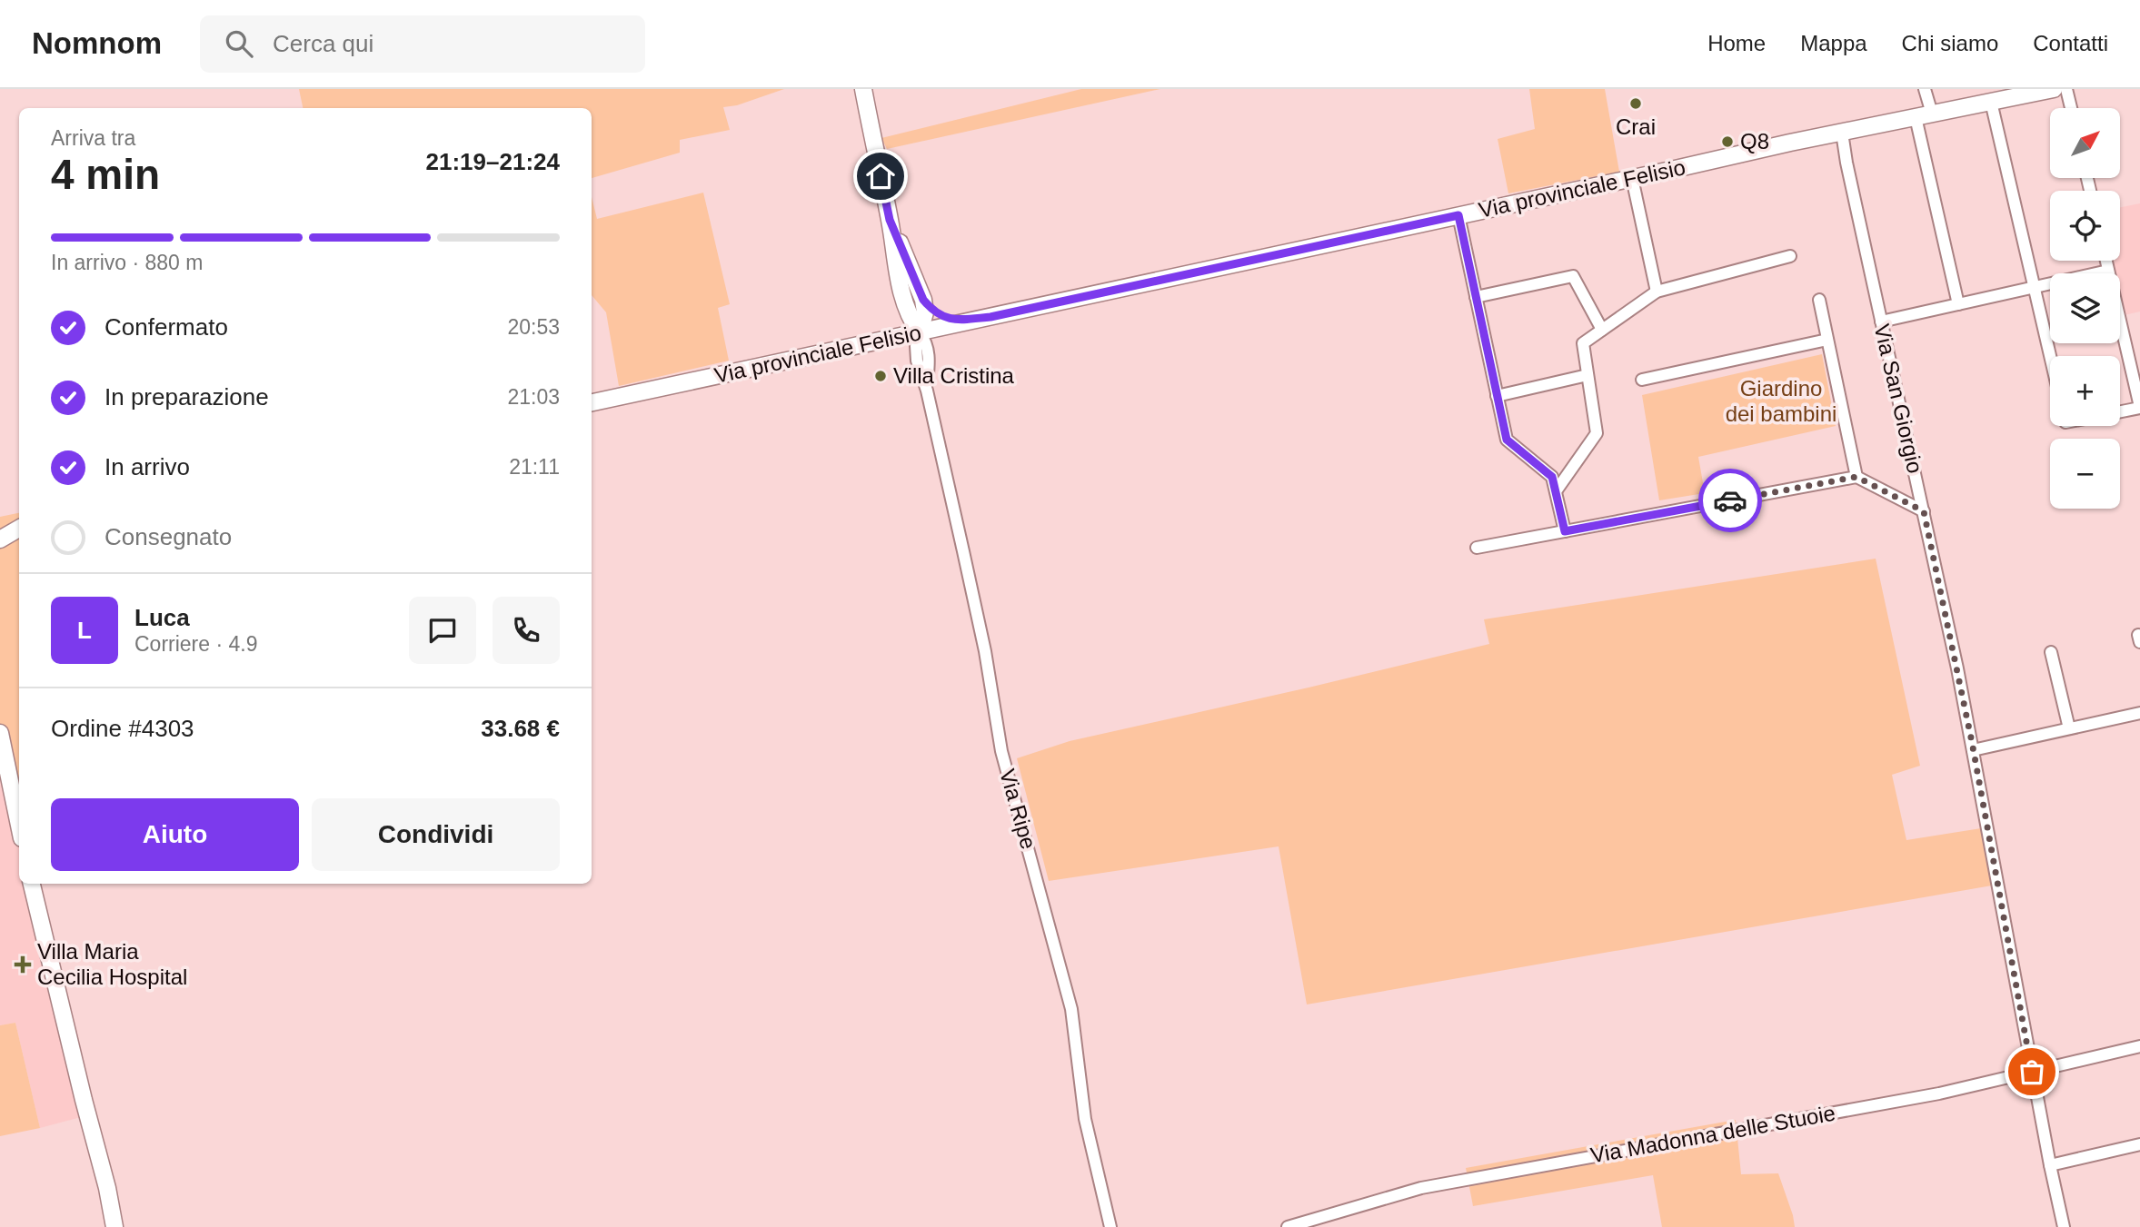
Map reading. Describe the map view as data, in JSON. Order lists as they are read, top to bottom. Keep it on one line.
{"streets":{"main road":["Via provinciale Felisio"],"street":["Via San Giorgio","Via Ripe","Via Madonna delle Stuoie"]},"crossings":[["Via provinciale Felisio","Via San Giorgio"],["Via provinciale Felisio","Via Ripe"],["Via San Giorgio","Via Madonna delle Stuoie"]],"parks":["Giardino dei bambini"],"places":{"other":["Crai","Q8","Villa Cristina"],"health":["Villa Maria Cecilia Hospital"]},"north":"top right","page":{"header":"Nomnom","search":"Cerca qui","nav":["Home","Mappa","Chi siamo","Contatti"],"map_buttons":["+","−"],"heading":["4 min","Arriva tra","21:19–21:24"],"panel":["Luca","Corriere · 4.9","Ordine #4303","33.68 €"],"bar":"In arrivo · 880 m","list":[["Confermato","20:53"],["In preparazione","21:03"],["In arrivo","21:11"],"Consegnato"],"round":"L","buttons":["Aiuto","Condividi"]}}
